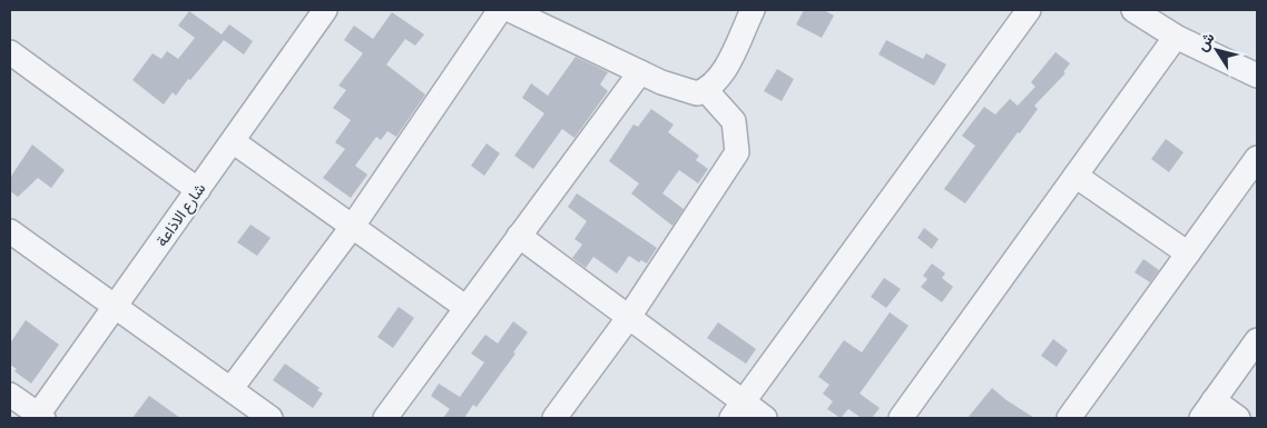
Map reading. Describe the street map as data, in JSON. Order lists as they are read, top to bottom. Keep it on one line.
{"streets":{"street":["شارع الاذاعة"]},"north":"top left"}
